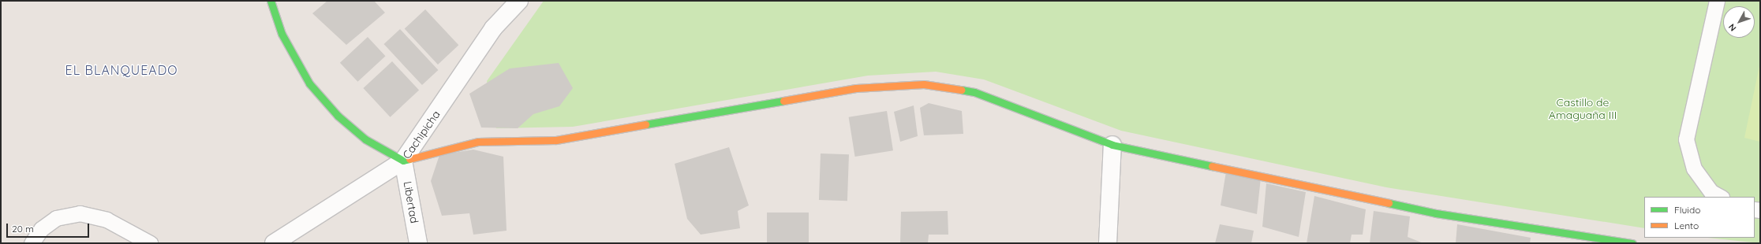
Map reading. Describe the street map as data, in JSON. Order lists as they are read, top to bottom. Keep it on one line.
{"streets":{"street":["Cachipicha","Libertad"]},"crossings":[["Cachipicha","Libertad"]],"districts":["EL BLANQUEADO"],"parks":["Castillo de Amaguaña III"],"legend":["Fluido","Lento"],"scale_bar":"20 m","north":"bottom left"}
